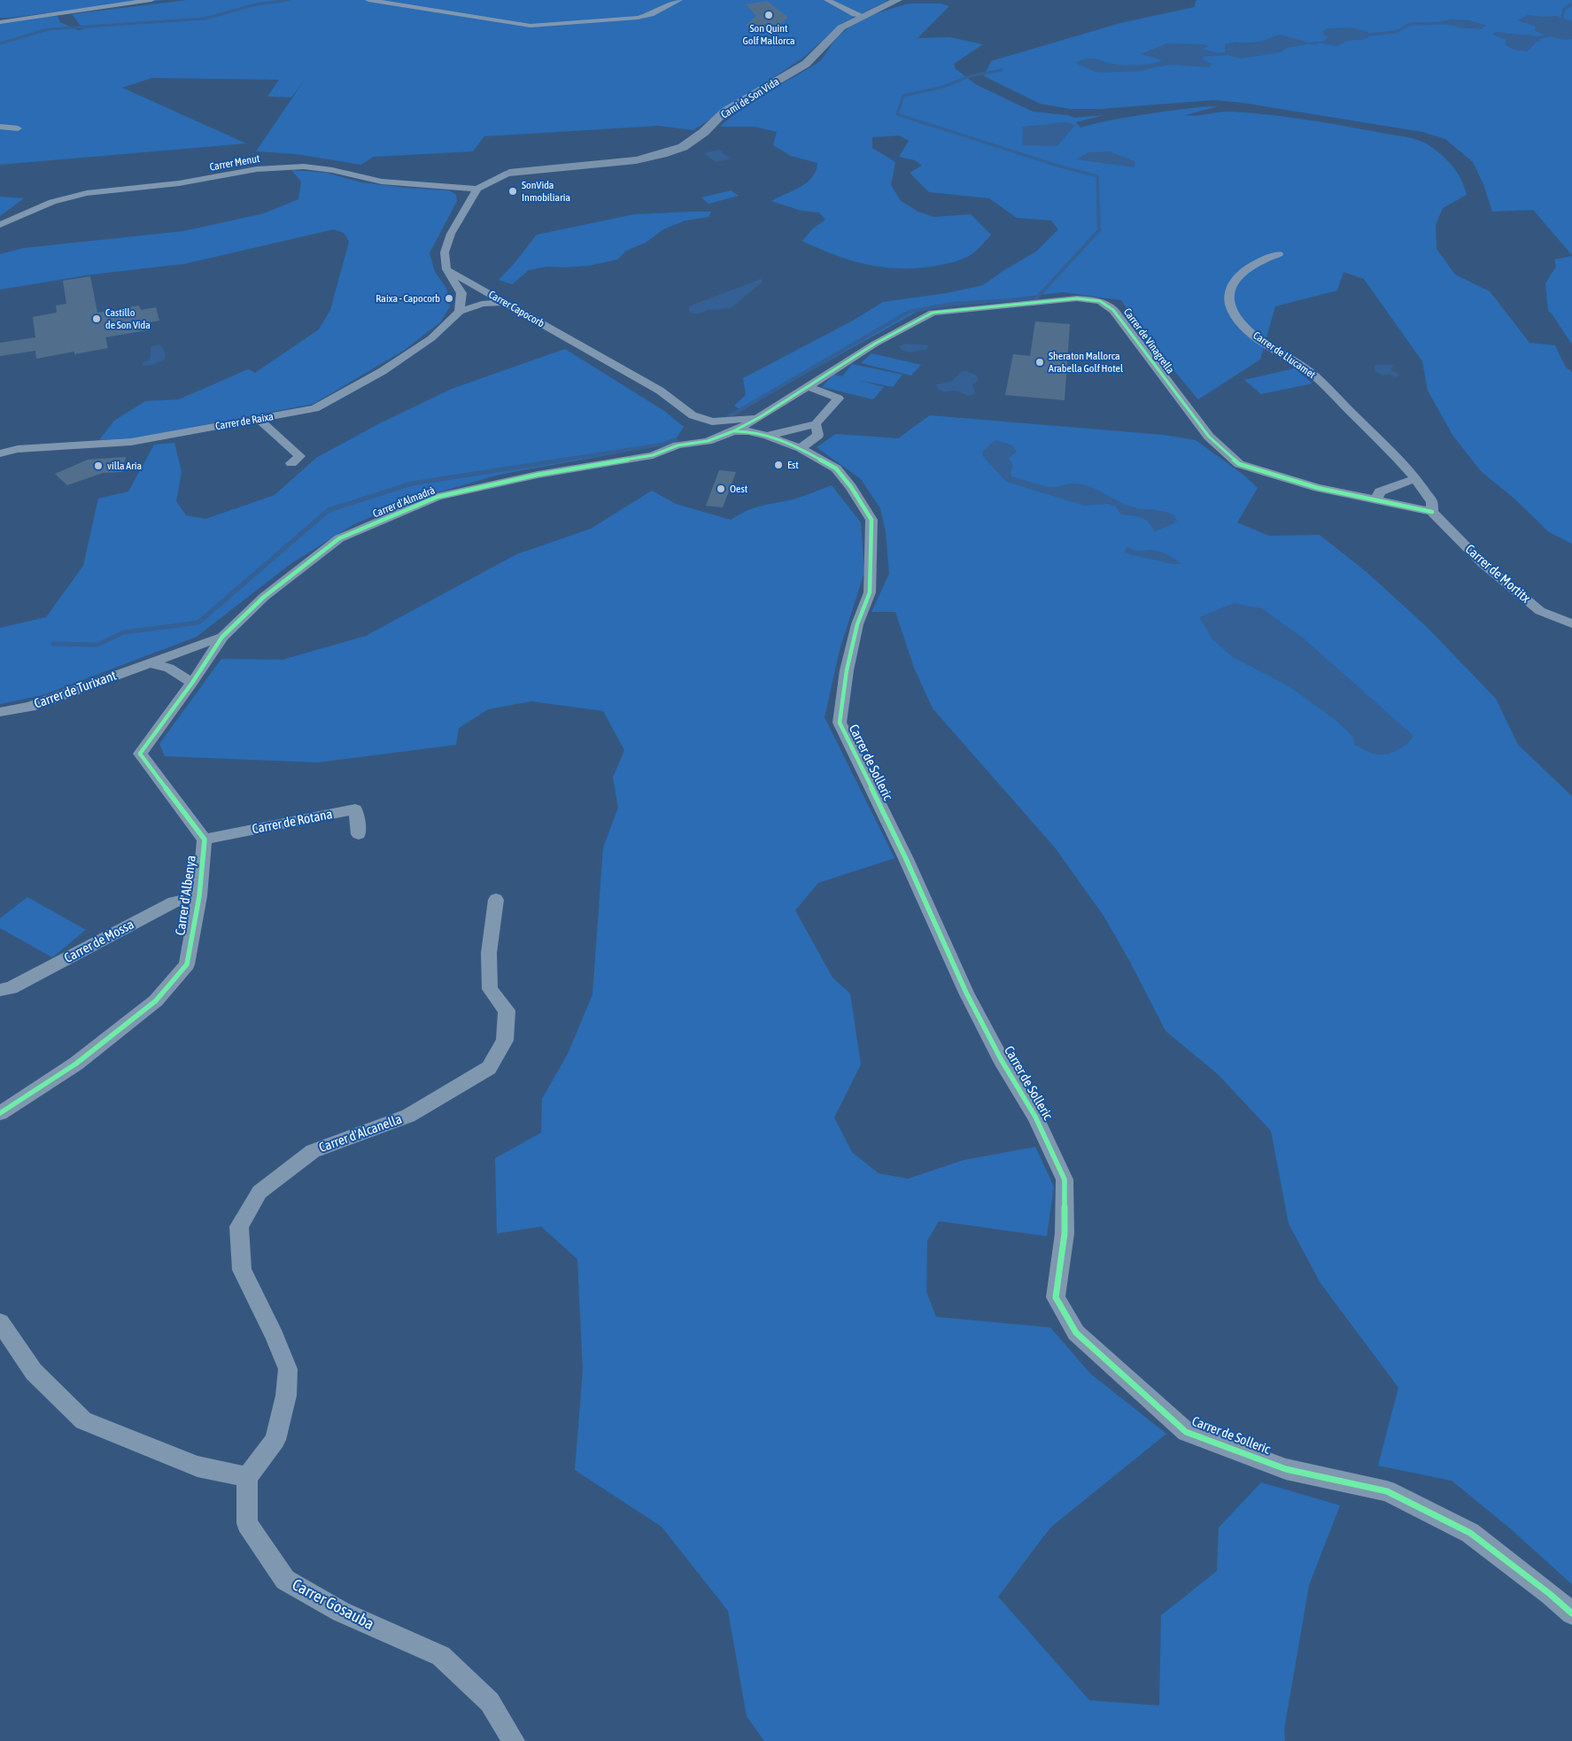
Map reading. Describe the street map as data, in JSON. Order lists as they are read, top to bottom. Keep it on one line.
{"streets":{"street":["Camí de Son Vida","Carrer Menut","Carrer Capocorb","Carrer de Vinagrella","Carrer de Llucamet","Carrer de Raixa","Carrer d'Almadrà","Carrer de Mortitx","Carrer de Turixant","Carrer de Solleric","Carrer de Rotana","Carrer d'Albenya","Carrer de Mossa","Carrer d'Alcanella","Carrer Gosauba"]},"crossings":[["Carrer Capocorb","Carrer de Raixa"],["Carrer de Vinagrella","Carrer de Llucamet"],["Carrer de Vinagrella","Carrer d'Almadrà"],["Carrer de Vinagrella","Carrer de Mortitx"],["Carrer de Vinagrella","Carrer de Solleric"],["Carrer de Llucamet","Carrer de Mortitx"],["Carrer d'Almadrà","Carrer de Turixant"],["Carrer d'Almadrà","Carrer d'Albenya"],["Carrer de Turixant","Carrer d'Albenya"],["Carrer de Rotana","Carrer d'Albenya"],["Carrer d'Albenya","Carrer de Mossa"],["Carrer d'Alcanella","Carrer Gosauba"]],"places":["Son Quint Golf Mallorca","SonVida Inmobiliaria","Raixa - Capocorb","Castillo de Son Vida","Sheraton Mallorca Arabella Golf Hotel","Est","villa Aria","Oest"]}
